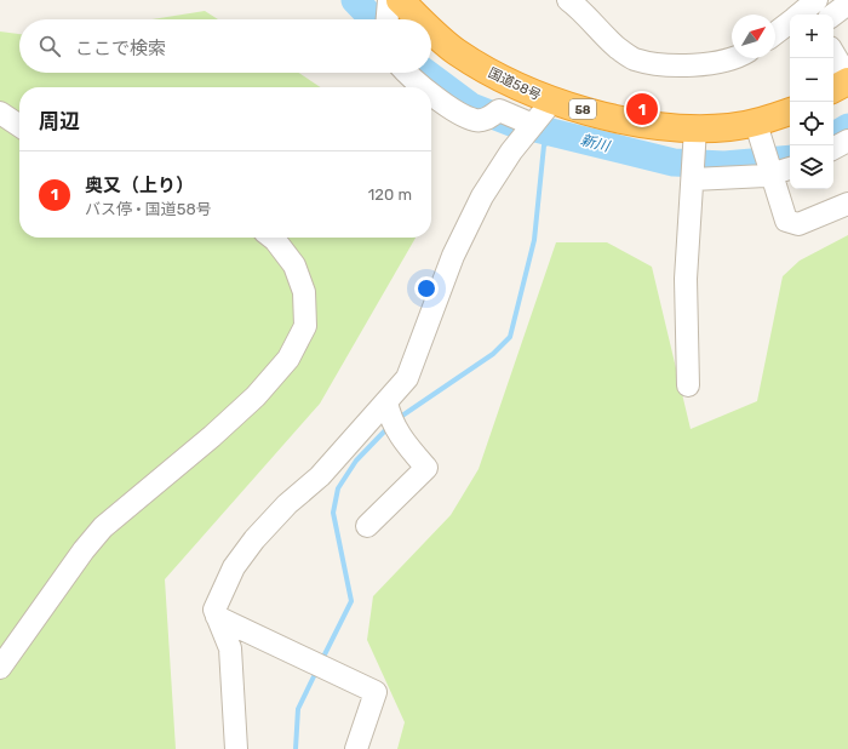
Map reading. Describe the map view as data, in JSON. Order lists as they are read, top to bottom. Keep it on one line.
{"streets":{"highway":["国道58号","58"]},"water":["新川"],"north":"top right","page":{"map_buttons":["+","−"],"search":"ここで検索","heading":"周辺","pins":"1","list":[{"mark":"1","name":"奥又（上り）","note":"バス停 · 国道58号","value":"120 m"}]}}
